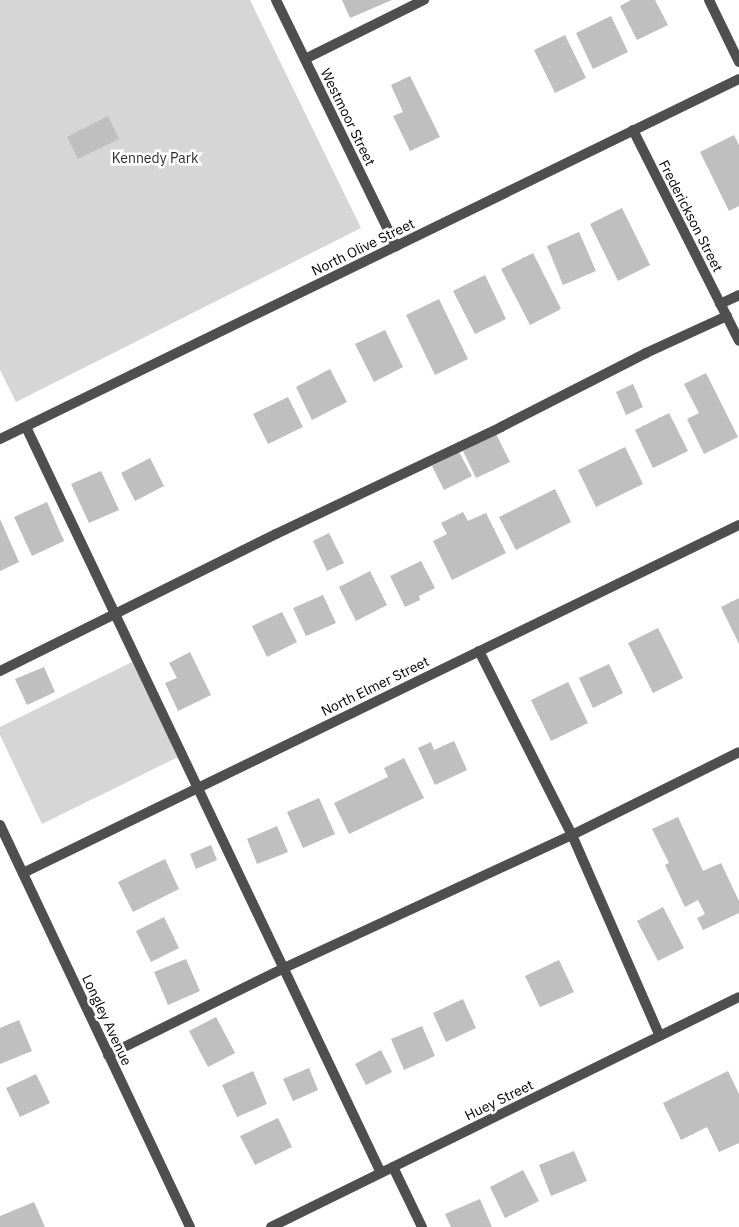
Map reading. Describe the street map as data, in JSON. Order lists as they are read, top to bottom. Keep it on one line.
{"streets":{"street":["Westmoor Street","Frederickson Street","North Olive Street","North Elmer Street","Longley Avenue","Huey Street"]},"crossings":[["Westmoor Street","North Olive Street"],["Frederickson Street","North Olive Street"],["North Elmer Street","Longley Avenue"]],"parks":["Kennedy Park"]}
